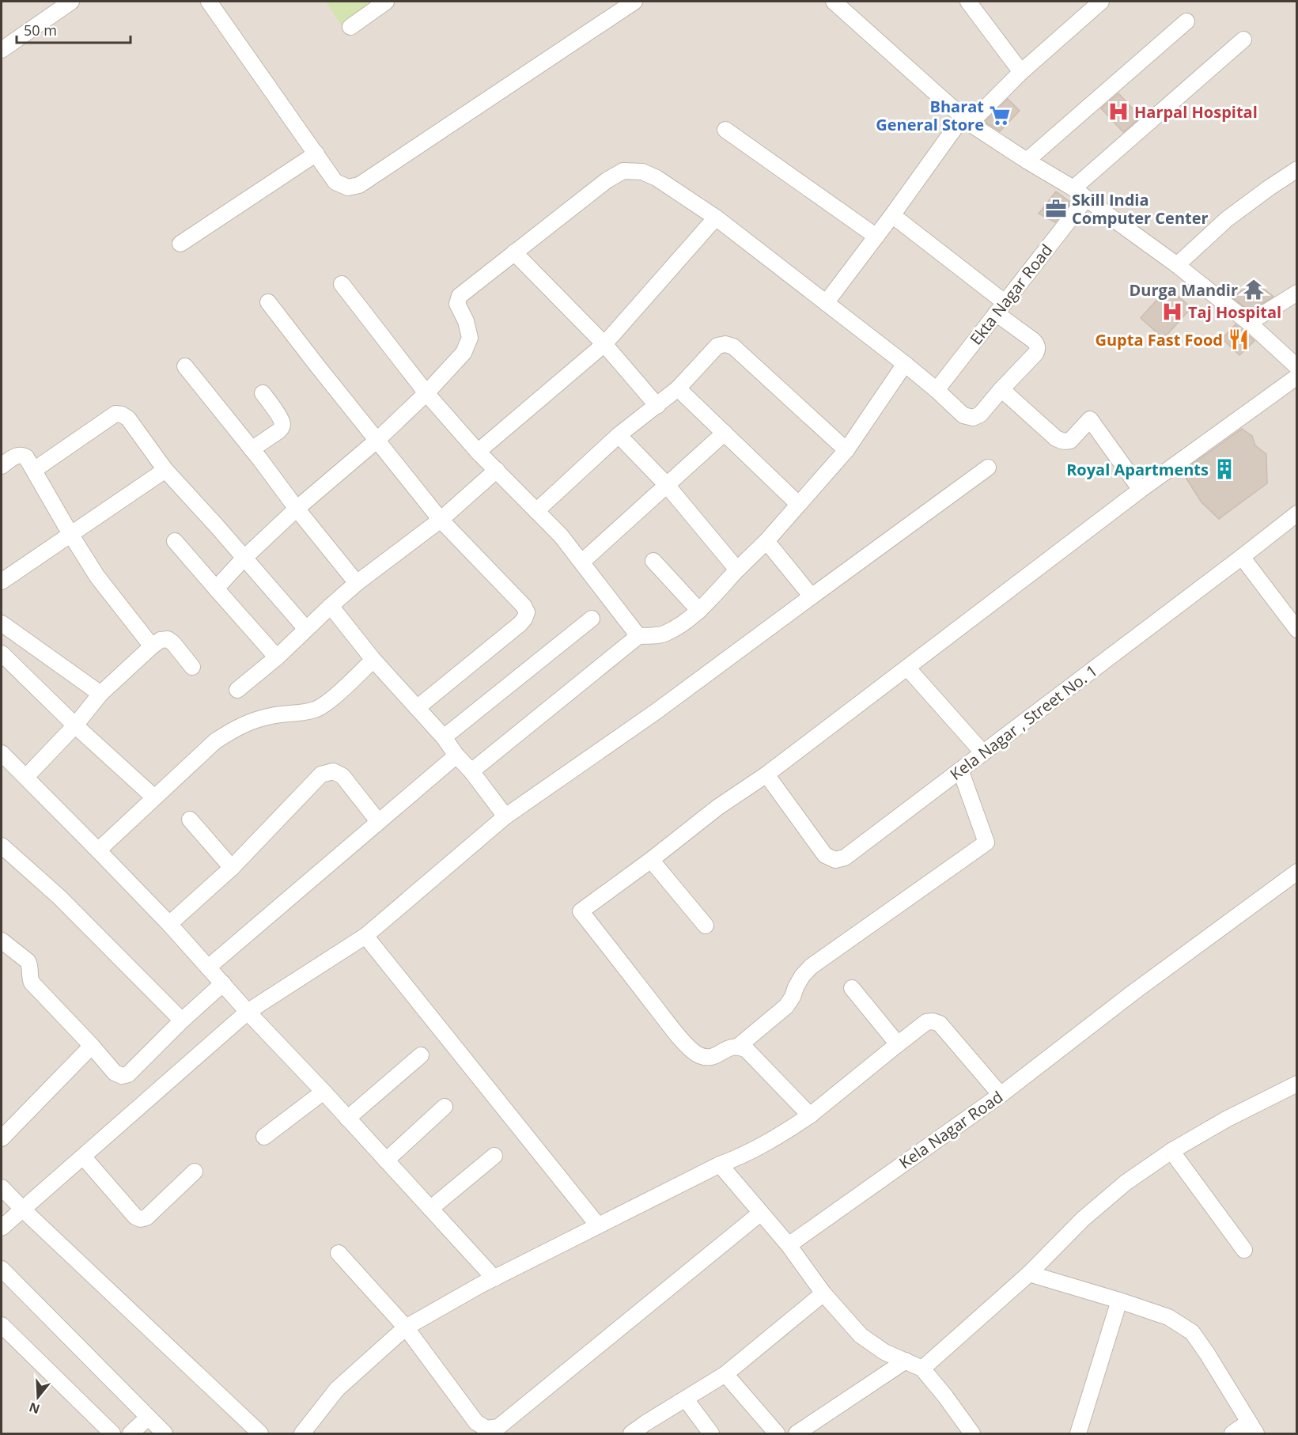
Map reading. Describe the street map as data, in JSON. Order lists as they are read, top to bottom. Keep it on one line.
{"streets":{"street":["Ekta Nagar Road","Kela Nagar , Street No. 1","Kela Nagar Road"]},"places":{"hospital":["Harpal Hospital","Taj Hospital"],"supermarket":["Bharat General Store"],"office":["Skill India Computer Center"],"temple":["Durga Mandir"],"restaurant":["Gupta Fast Food"],"building":["Royal Apartments"]},"scale_bar":"50 m","north":"bottom"}
